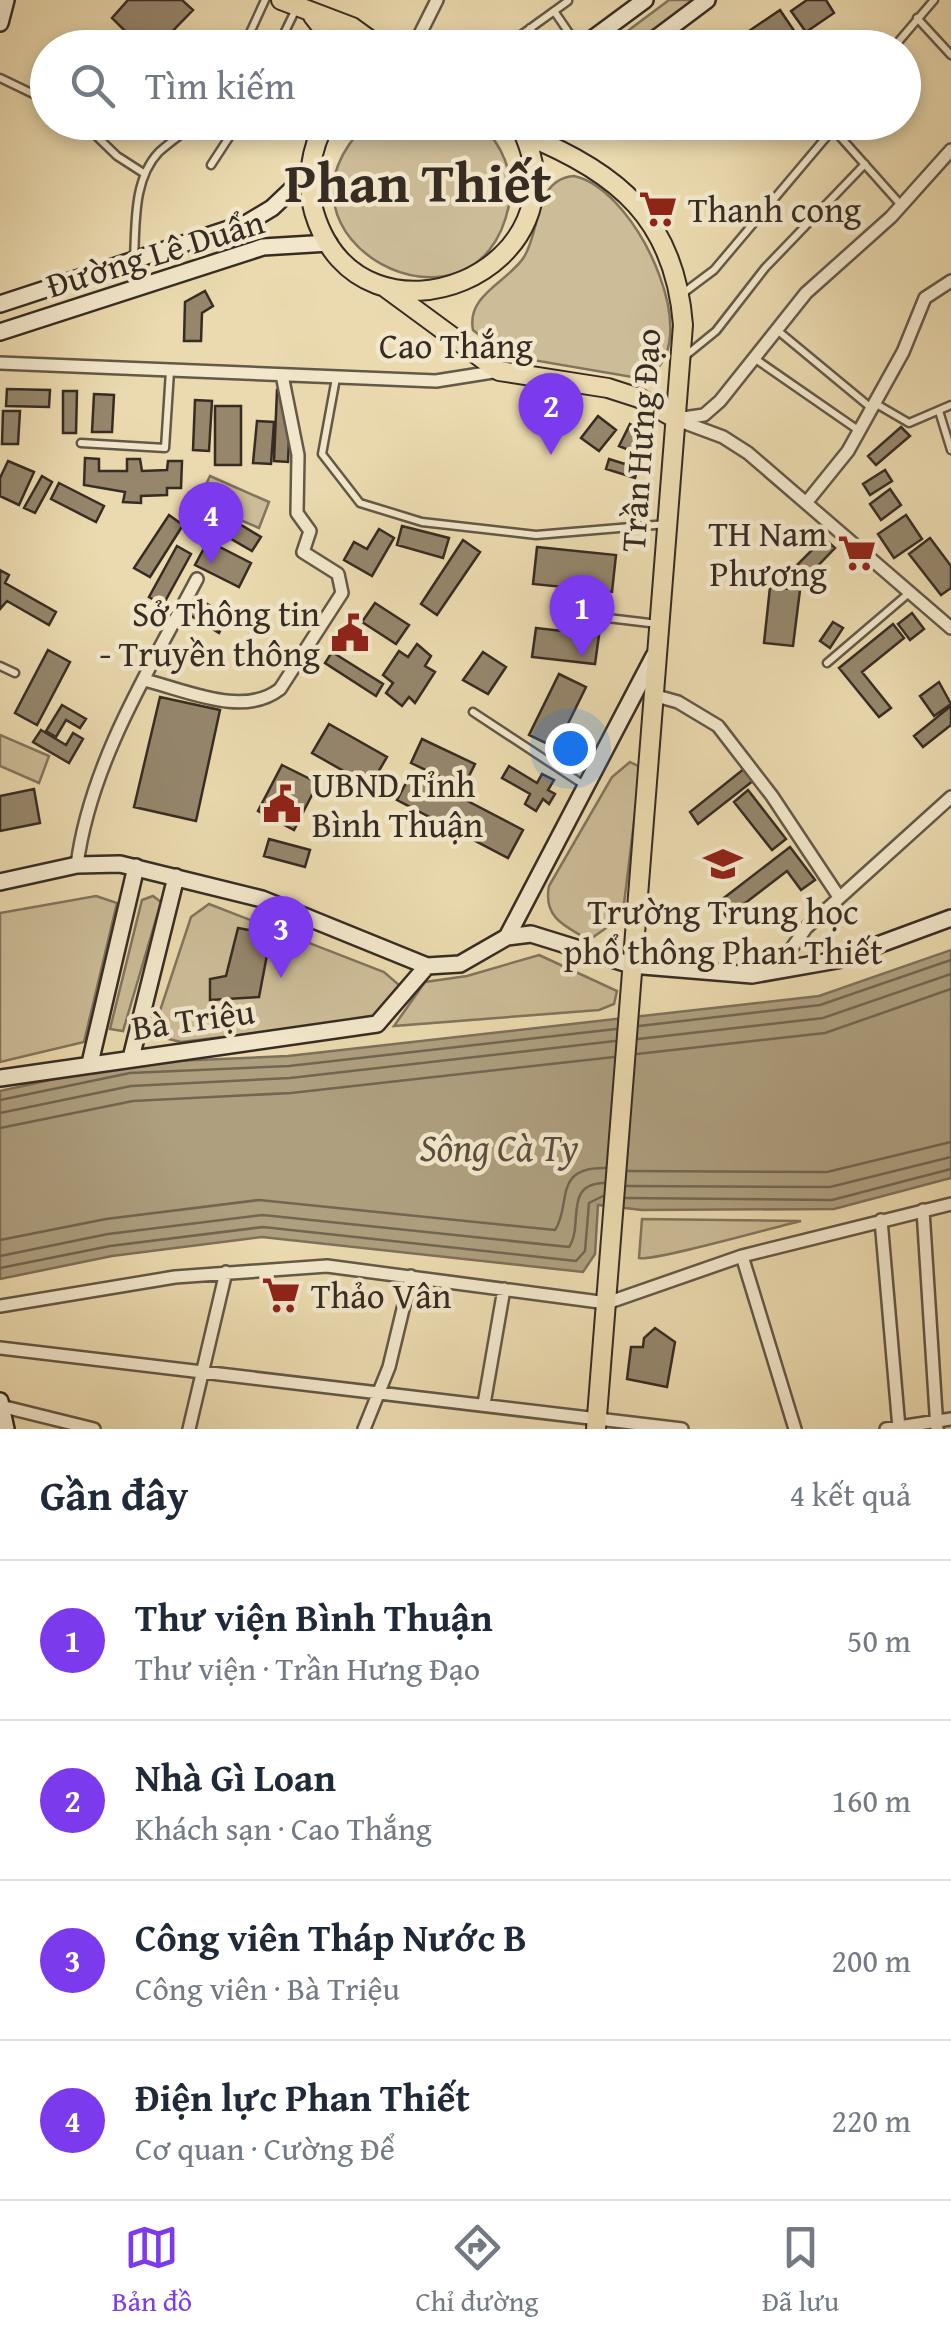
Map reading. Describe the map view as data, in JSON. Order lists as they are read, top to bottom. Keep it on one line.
{"streets":{"main road":["Cao Thắng","Trần Hưng Đạo"],"street":["Đường Lê Duẩn","Bà Triệu"]},"crossings":[["Cao Thắng","Trần Hưng Đạo"]],"districts":["Phan Thiết"],"water":["Sông Cà Ty"],"places":{"supermarket":["Thanh cong","TH Nam Phương","Thảo Vân"],"public building":["Sở Thông tin - Truyền thông","UBND Tỉnh Bình Thuận"],"school or university":["Trường Trung học phổ thông Phan Thiết"]},"page":{"search":"Tìm kiếm","pins":["2","4","1","3"],"heading":["Gần đây","4 kết quả"],"list":[{"mark":"1","name":"Thư viện Bình Thuận","note":"Thư viện · Trần Hưng Đạo","value":"50 m"},{"mark":"2","name":"Nhà Gì Loan","note":"Khách sạn · Cao Thắng","value":"160 m"},{"mark":"3","name":"Công viên Tháp Nước B","note":"Công viên · Bà Triệu","value":"200 m"},{"mark":"4","name":"Điện lực Phan Thiết","note":"Cơ quan · Cường Để","value":"220 m"}],"nav":["Bản đồ","Chỉ đường","Đã lưu"]}}
